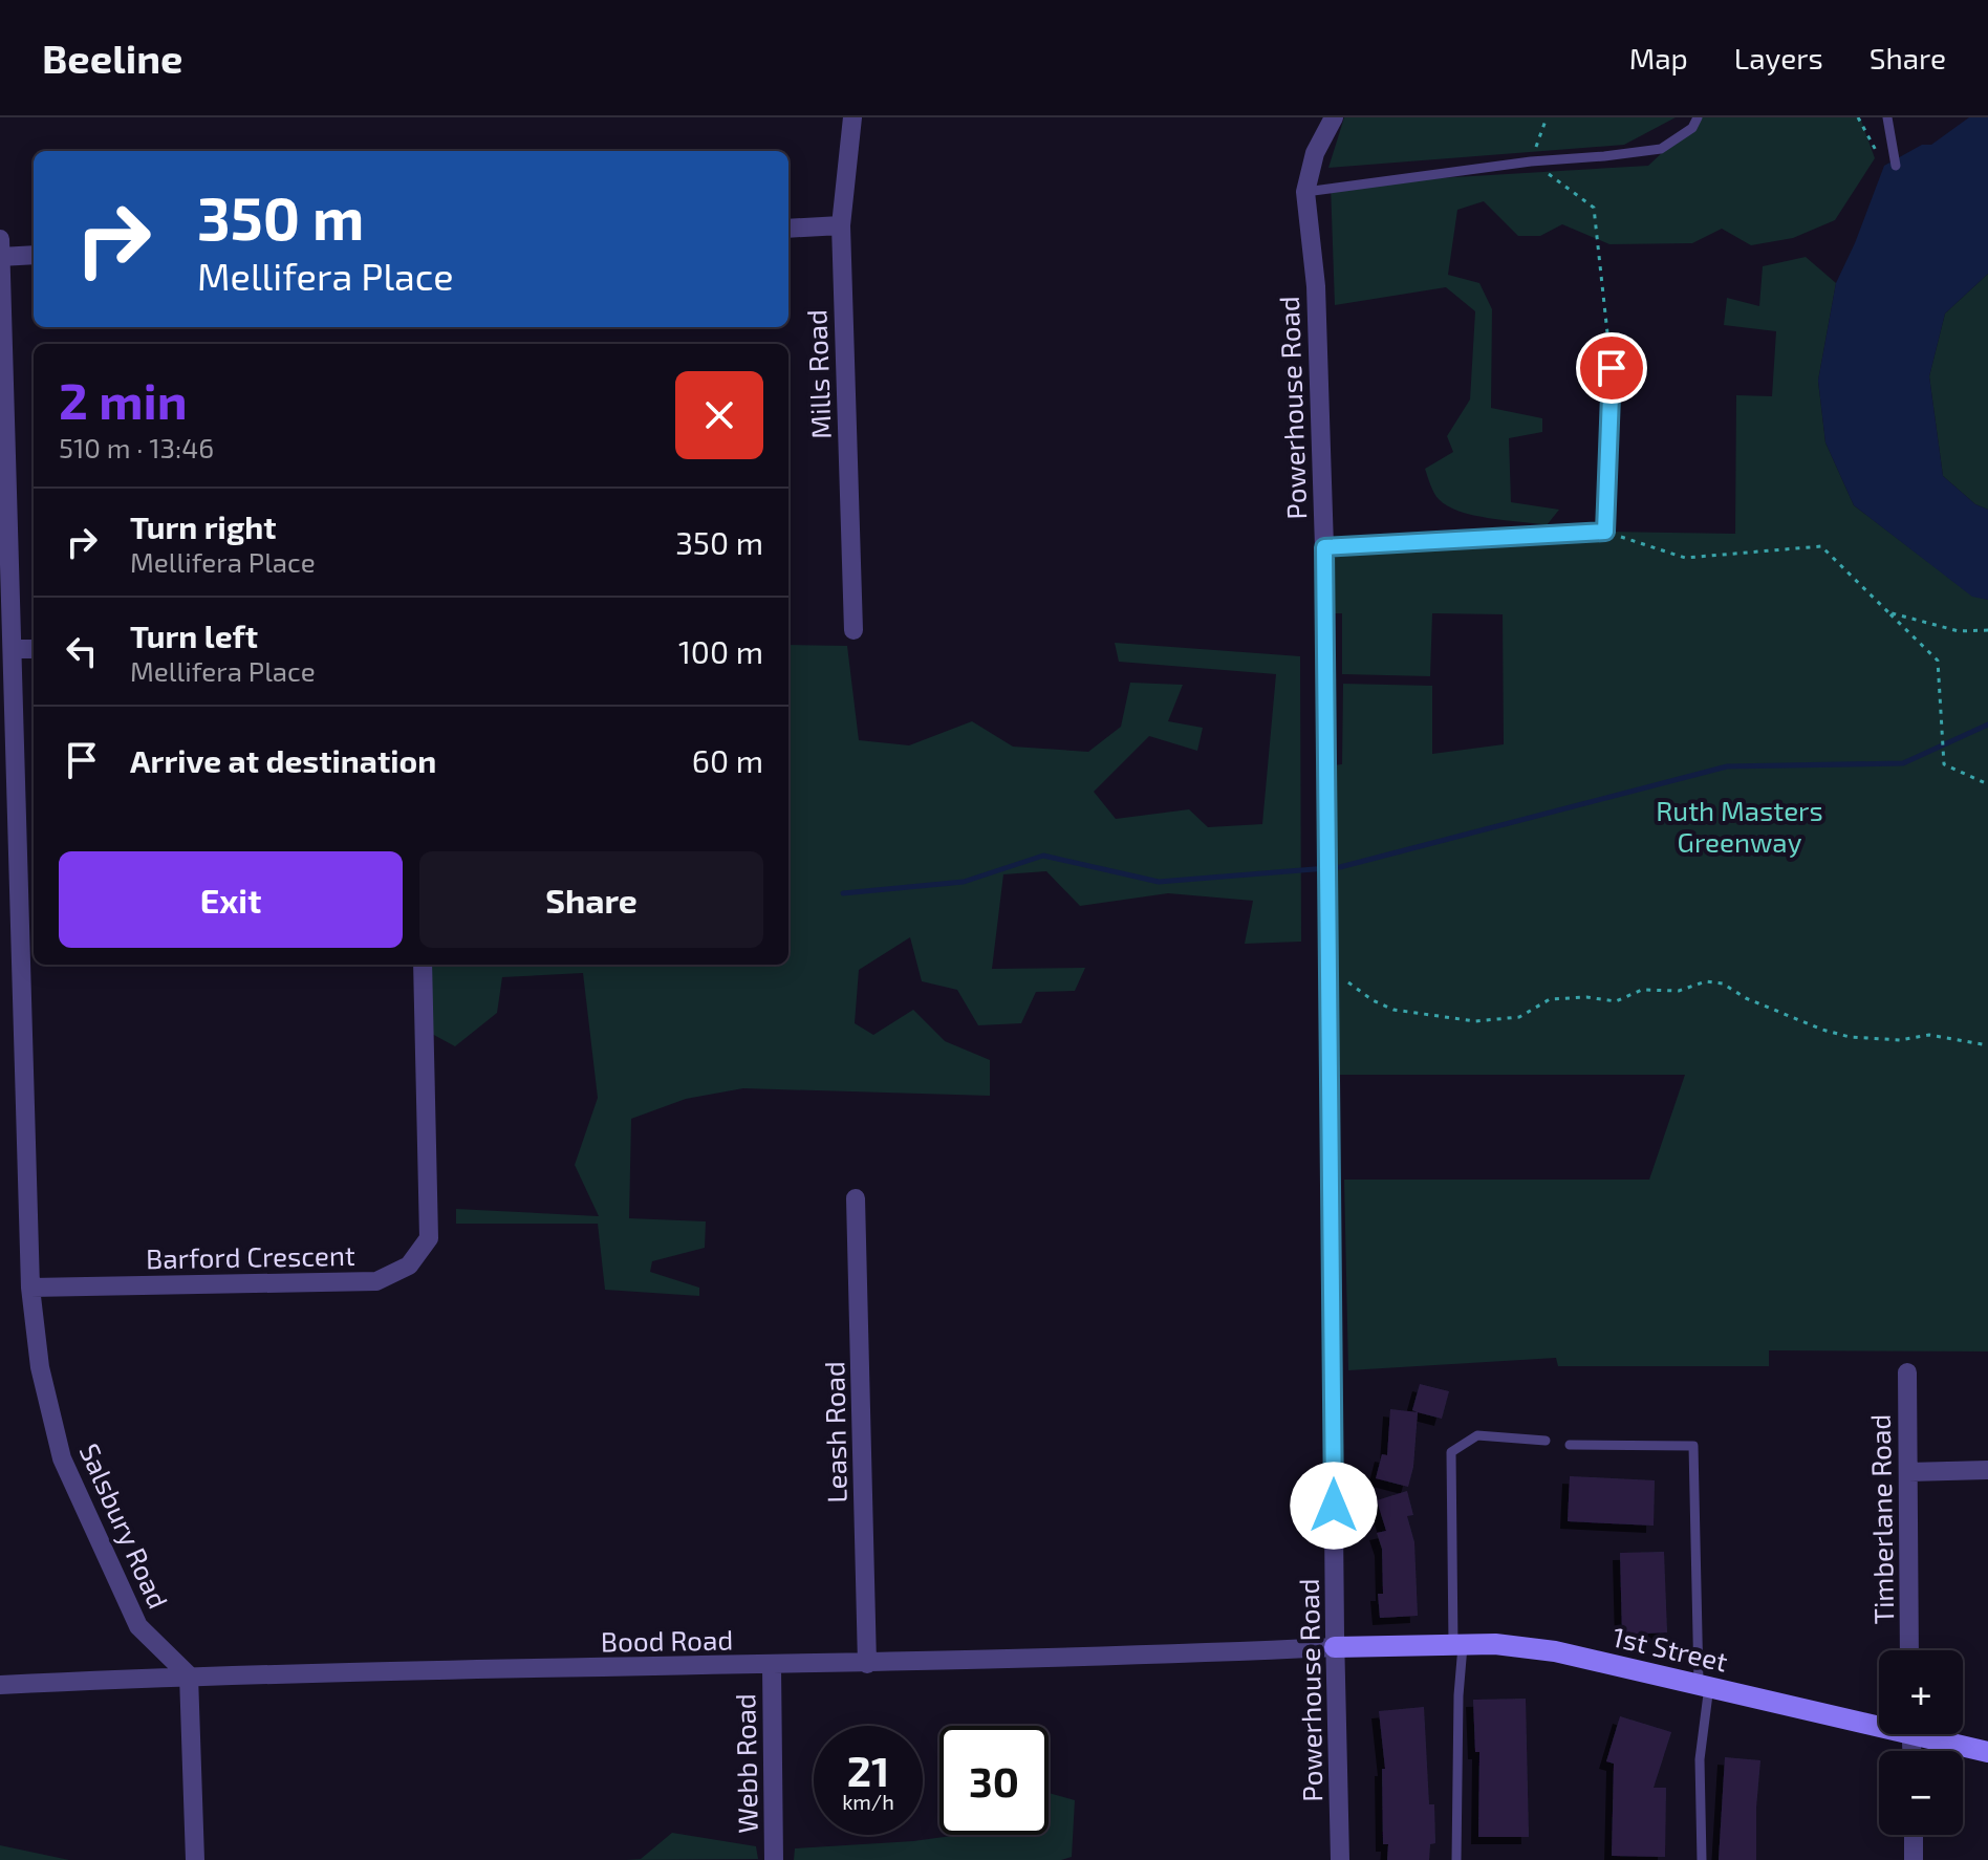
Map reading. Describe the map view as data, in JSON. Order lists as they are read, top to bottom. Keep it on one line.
{"streets":{"street":["Mills Road","Powerhouse Road","Barford Crescent","Leash Road","Timberlane Road","Salsbury Road","Bood Road","1st Street","Webb Road"]},"crossings":[["Powerhouse Road","Bood Road"],["Powerhouse Road","1st Street"],["Barford Crescent","Salsbury Road"],["Leash Road","Bood Road"],["Salsbury Road","Bood Road"],["Bood Road","1st Street"],["Bood Road","Webb Road"]],"parks":["Ruth Masters Greenway"],"page":{"header":"Beeline","nav":["Map","Layers","Share"],"turn":["350 m","Mellifera Place"],"heading":["2 min","510 m · 13:46"],"list":[{"name":"Turn right","note":"Mellifera Place","value":"350 m"},{"name":"Turn left","note":"Mellifera Place","value":"100 m"},{"name":"Arrive at destination","value":"60 m"}],"buttons":["Exit","Share"],"map_buttons":["+","−"],"speed":"21 km/h","limit":"30"}}
